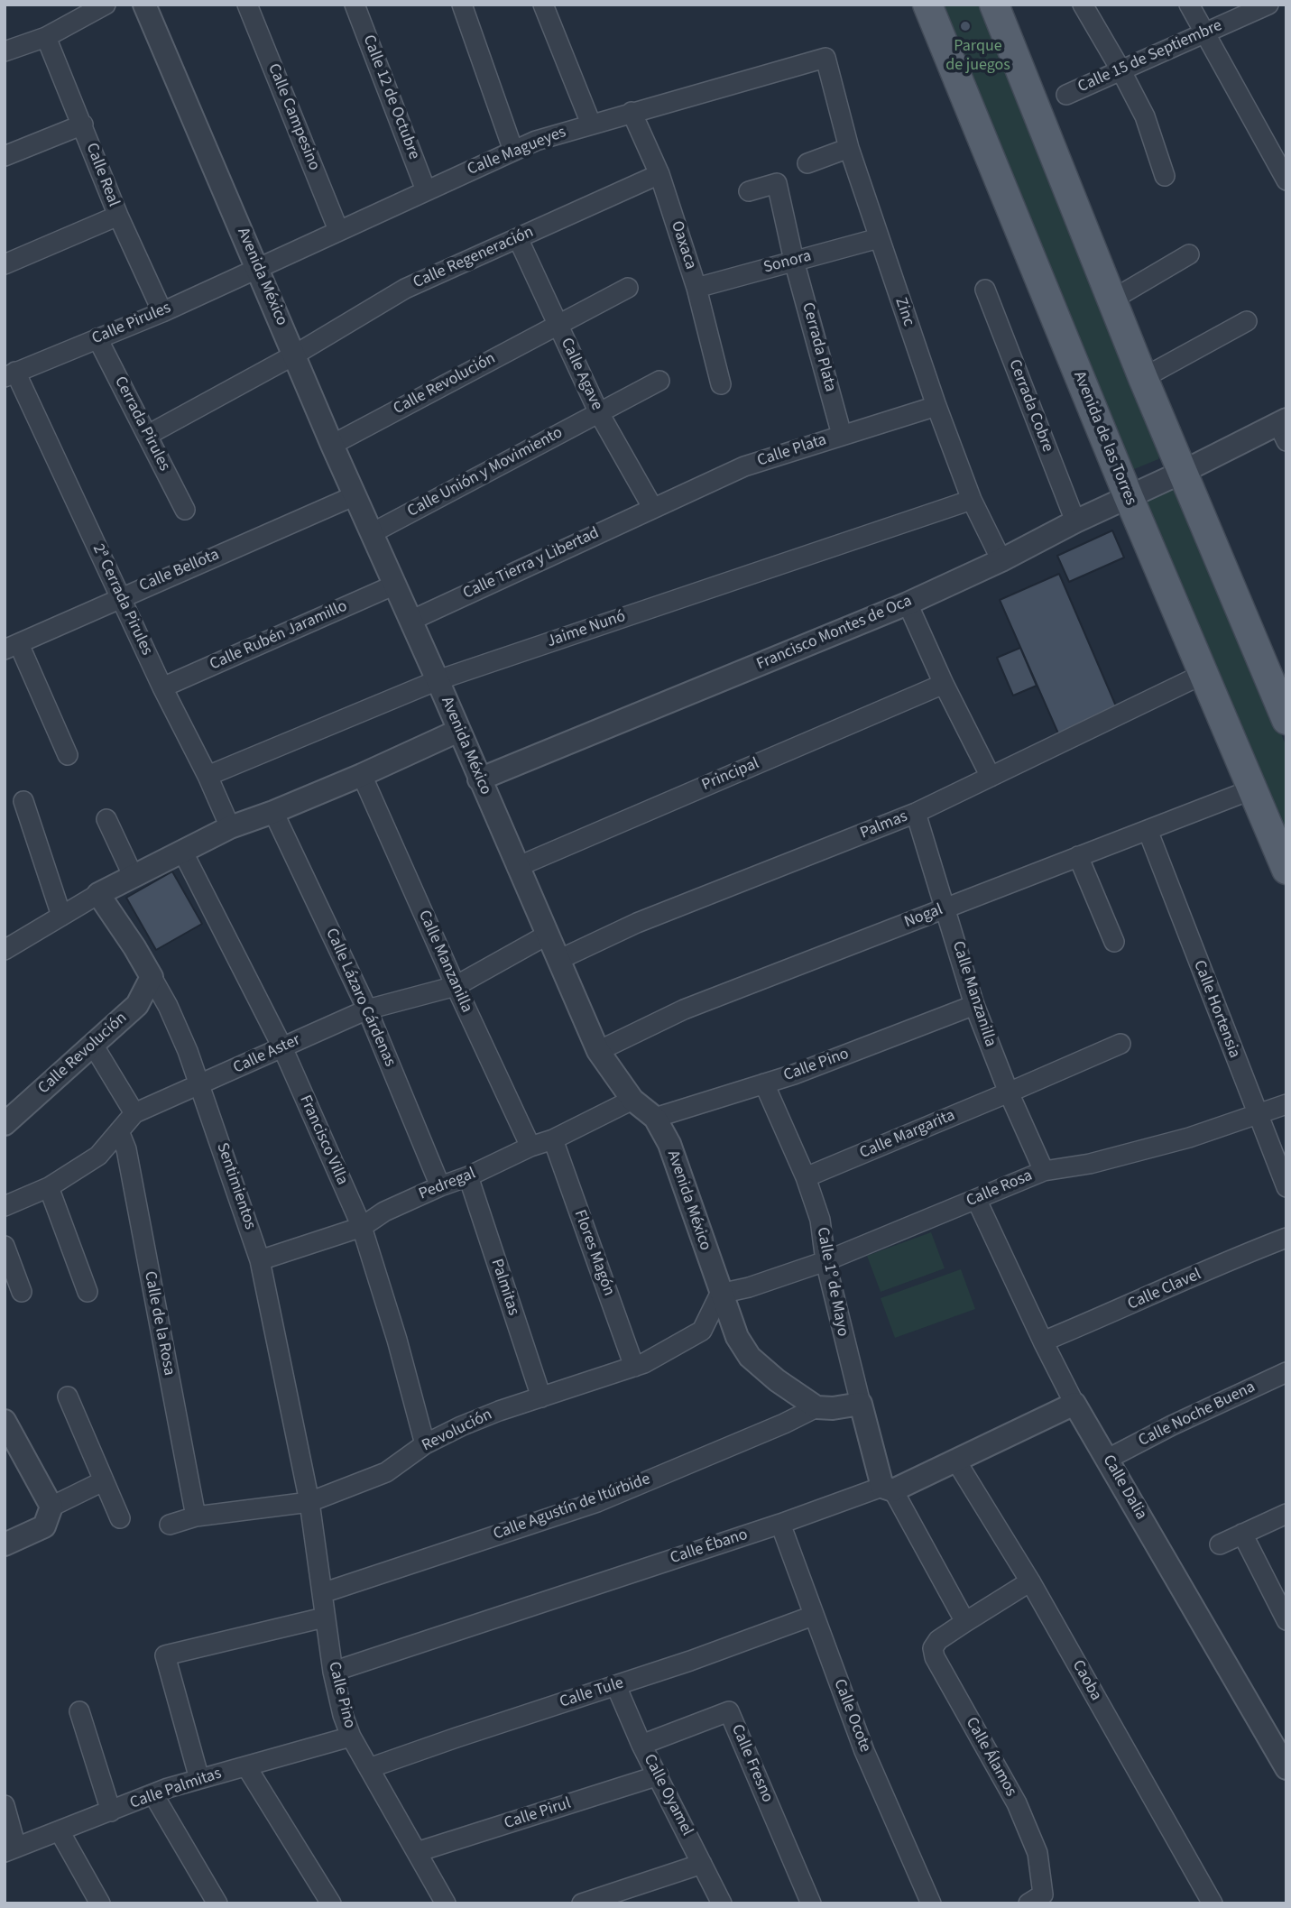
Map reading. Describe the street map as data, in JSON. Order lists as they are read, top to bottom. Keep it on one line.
{"streets":{"main road":["Avenida de las Torres"],"street":["Calle 15 de Septiembre","Calle 12 de Octubre","Calle Campesino","Calle Magueyes","Calle Real","Oaxaca","Calle Regeneración","Sonora","Avenida México","Zinc","Calle Pirules","Cerrada Plata","Calle Agave","Calle Revolución","Cerrada Cobre","Cerrada Pirules","Calle Plata","Calle Unión y Movimiento","Calle Tierra y Libertad","Calle Bellota","2ª Cerrada Pirules","Jaime Nunó","Francisco Montes de Oca","Calle Rubén Jaramillo","Principal","Palmas","Nogal","Calle Manzanilla","Calle Lázaro Cárdenas","Calle Hortensia","Calle Aster","Calle Pino","Calle Margarita","Francisco Villa","Pedregal","Sentimientos","Calle Rosa","Flores Magón","Calle 1º de Mayo","Palmitas","Calle Clavel","Calle de la Rosa","Calle Noche Buena","Revolución","Calle Dalia","Calle Agustín de Itúrbide","Calle Ébano","Caoba","Calle Tule","Calle Ocote","Calle Álamos","Calle Fresno","Calle Palmitas","Calle Oyamel","Calle Pirul"]},"crossings":[["Calle 12 de Octubre","Calle Magueyes"],["Calle Campesino","Calle Magueyes"],["Calle Magueyes","Oaxaca"],["Calle Magueyes","Avenida México"],["Calle Magueyes","Zinc"],["Calle Magueyes","Calle Pirules"],["Calle Real","Calle Pirules"],["Oaxaca","Calle Regeneración"],["Oaxaca","Sonora"],["Calle Regeneración","Avenida México"],["Calle Regeneración","Calle Agave"],["Calle Regeneración","Cerrada Pirules"],["Sonora","Zinc"],["Sonora","Cerrada Plata"],["Avenida México","Calle Pirules"],["Avenida México","Calle Revolución"],["Avenida México","Calle Unión y Movimiento"],["Avenida México","Calle Tierra y Libertad"],["Avenida México","Calle Bellota"],["Avenida México","Jaime Nunó"],["Avenida México","Francisco Montes de Oca"],["Avenida México","Calle Rubén Jaramillo"],["Avenida México","Principal"],["Avenida México","Palmas"],["Avenida México","Nogal"],["Avenida México","Calle Aster"],["Avenida México","Calle Pino"],["Avenida México","Pedregal"],["Avenida México","Calle Rosa"],["Avenida México","Revolución"],["Avenida México","Calle Agustín de Itúrbide"],["Zinc","Calle Plata"],["Zinc","Jaime Nunó"],["Zinc","Francisco Montes de Oca"],["Calle Pirules","Cerrada Pirules"],["Calle Pirules","2ª Cerrada Pirules"],["Cerrada Plata","Calle Plata"],["Calle Agave","Calle Revolución"],["Calle Agave","Calle Plata"],["Calle Agave","Calle Unión y Movimiento"],["Calle Agave","Calle Tierra y Libertad"],["Calle Revolución","Sentimientos"],["Cerrada Cobre","Francisco Montes de Oca"],["Avenida de las Torres","Francisco Montes de Oca"],["Avenida de las Torres","Palmas"],["Avenida de las Torres","Nogal"],["Calle Plata","Calle Tierra y Libertad"],["Calle Bellota","2ª Cerrada Pirules"],["2ª Cerrada Pirules","Jaime Nunó"],["2ª Cerrada Pirules","Calle Rubén Jaramillo"],["Palmas","Calle Manzanilla"],["Nogal","Calle Manzanilla"],["Nogal","Calle Hortensia"],["Calle Manzanilla","Calle Aster"],["Calle Manzanilla","Calle Pino"],["Calle Manzanilla","Calle Margarita"],["Calle Manzanilla","Pedregal"],["Calle Manzanilla","Calle Rosa"],["Calle Lázaro Cárdenas","Calle Aster"],["Calle Lázaro Cárdenas","Pedregal"],["Calle Hortensia","Calle Rosa"],["Calle Aster","Francisco Villa"],["Calle Aster","Sentimientos"],["Calle Aster","Calle de la Rosa"],["Calle Pino","Sentimientos"],["Calle Pino","Calle 1º de Mayo"],["Calle Pino","Revolución"],["Calle Pino","Calle Agustín de Itúrbide"],["Calle Pino","Calle Ébano"],["Calle Pino","Calle Tule"],["Calle Pino","Calle Palmitas"],["Calle Pino","Calle Pirul"],["Calle Margarita","Calle 1º de Mayo"],["Francisco Villa","Pedregal"],["Francisco Villa","Revolución"],["Pedregal","Sentimientos"],["Pedregal","Flores Magón"],["Pedregal","Palmitas"],["Sentimientos","Revolución"],["Calle Rosa","Calle 1º de Mayo"],["Calle Rosa","Revolución"],["Calle Rosa","Calle Dalia"],["Flores Magón","Revolución"],["Calle 1º de Mayo","Calle Ébano"],["Palmitas","Revolución"],["Calle Clavel","Calle Dalia"],["Calle de la Rosa","Revolución"],["Calle Noche Buena","Calle Dalia"],["Calle Dalia","Calle Ébano"],["Calle Ébano","Caoba"],["Calle Ébano","Calle Ocote"],["Caoba","Calle Álamos"],["Calle Tule","Calle Ocote"],["Calle Tule","Calle Oyamel"],["Calle Fresno","Calle Oyamel"],["Calle Oyamel","Calle Pirul"]],"parks":["Parque de juegos"]}
